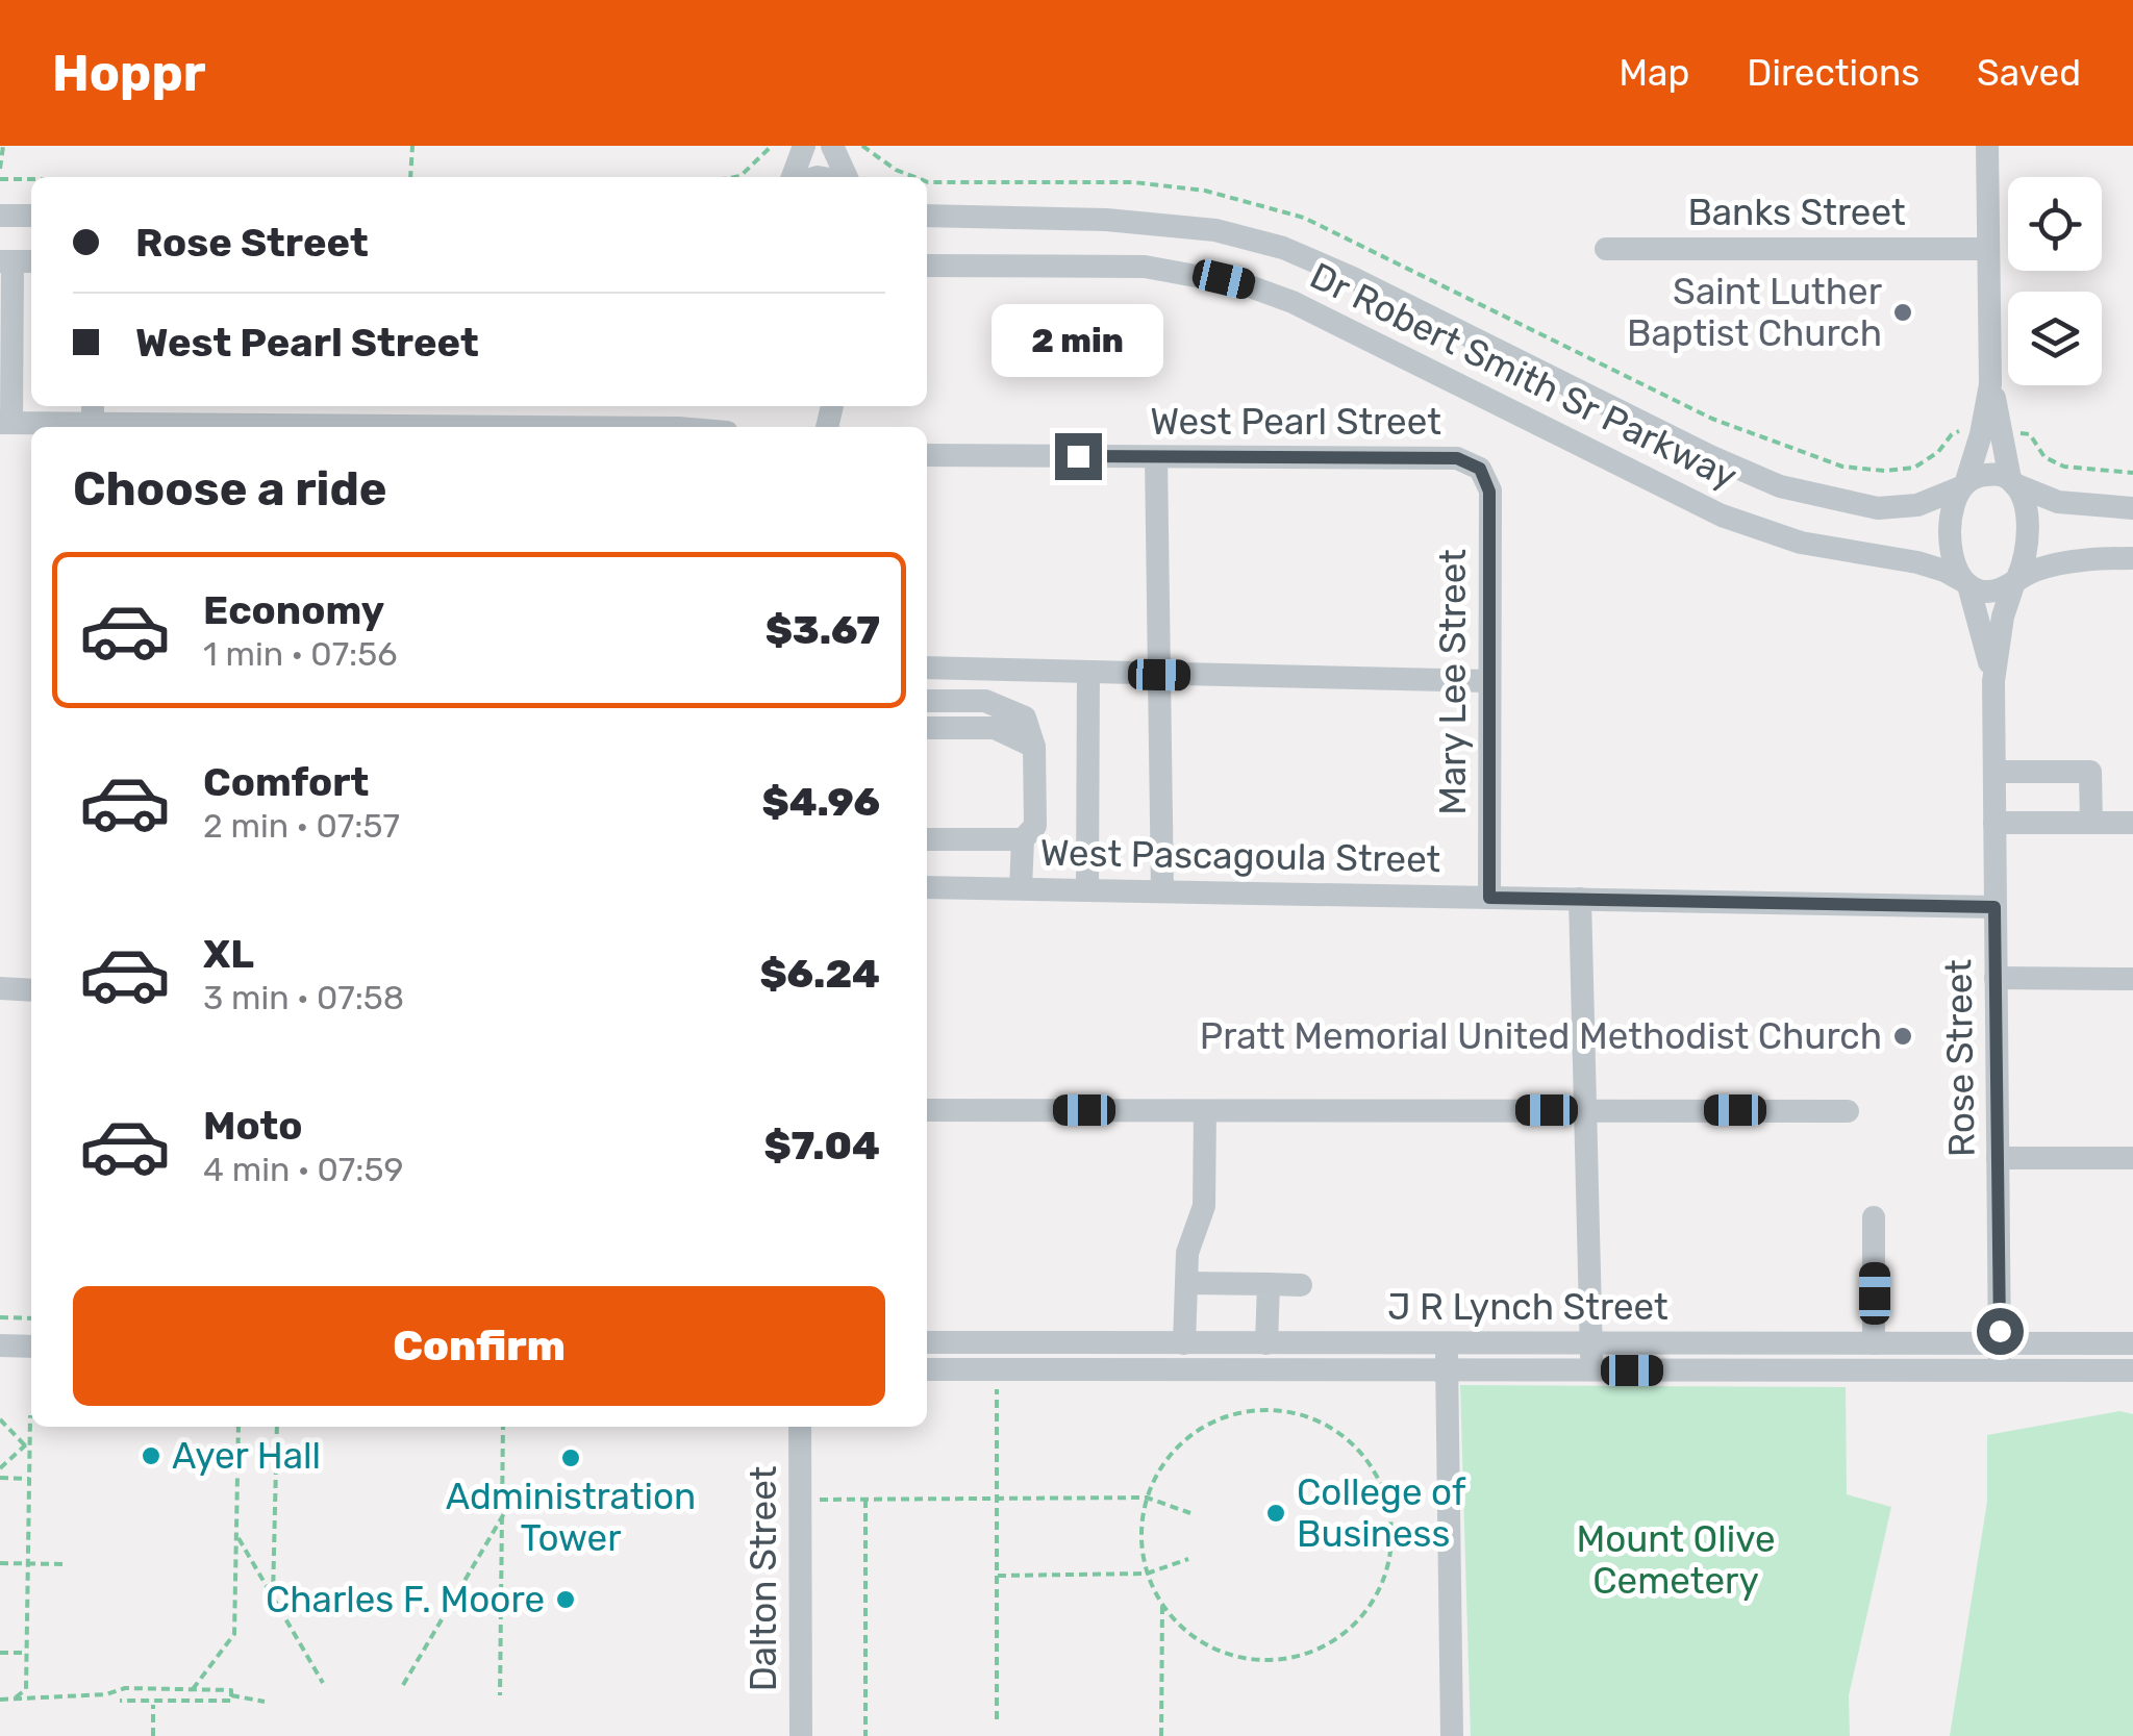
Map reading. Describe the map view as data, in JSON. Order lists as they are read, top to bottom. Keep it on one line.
{"streets":{"street":["Banks Street","Dr Robert Smith Sr Parkway","West Pearl Street","Mary Lee Street","West Pascagoula Street","Rose Street","J R Lynch Street","Dalton Street"]},"crossings":[["Dr Robert Smith Sr Parkway","Rose Street"],["West Pearl Street","Mary Lee Street"],["Mary Lee Street","West Pascagoula Street"],["West Pascagoula Street","Rose Street"],["Rose Street","J R Lynch Street"]],"parks":["Mount Olive Cemetery"],"places":["Saint Luther Baptist Church","Pratt Memorial United Methodist Church","Ayer Hall","Administration Tower","College of Business","Charles F. Moore"],"page":{"header":"Hoppr","nav":["Map","Directions","Saved"],"banner":["Rose Street","West Pearl Street"],"bubble":"2 min","heading":"Choose a ride","list":[{"name":"Economy","note":"1 min · 07:56","value":"$3.67"},{"name":"Comfort","note":"2 min · 07:57","value":"$4.96"},{"name":"XL","note":"3 min · 07:58","value":"$6.24"},{"name":"Moto","note":"4 min · 07:59","value":"$7.04"}],"buttons":"Confirm"}}
